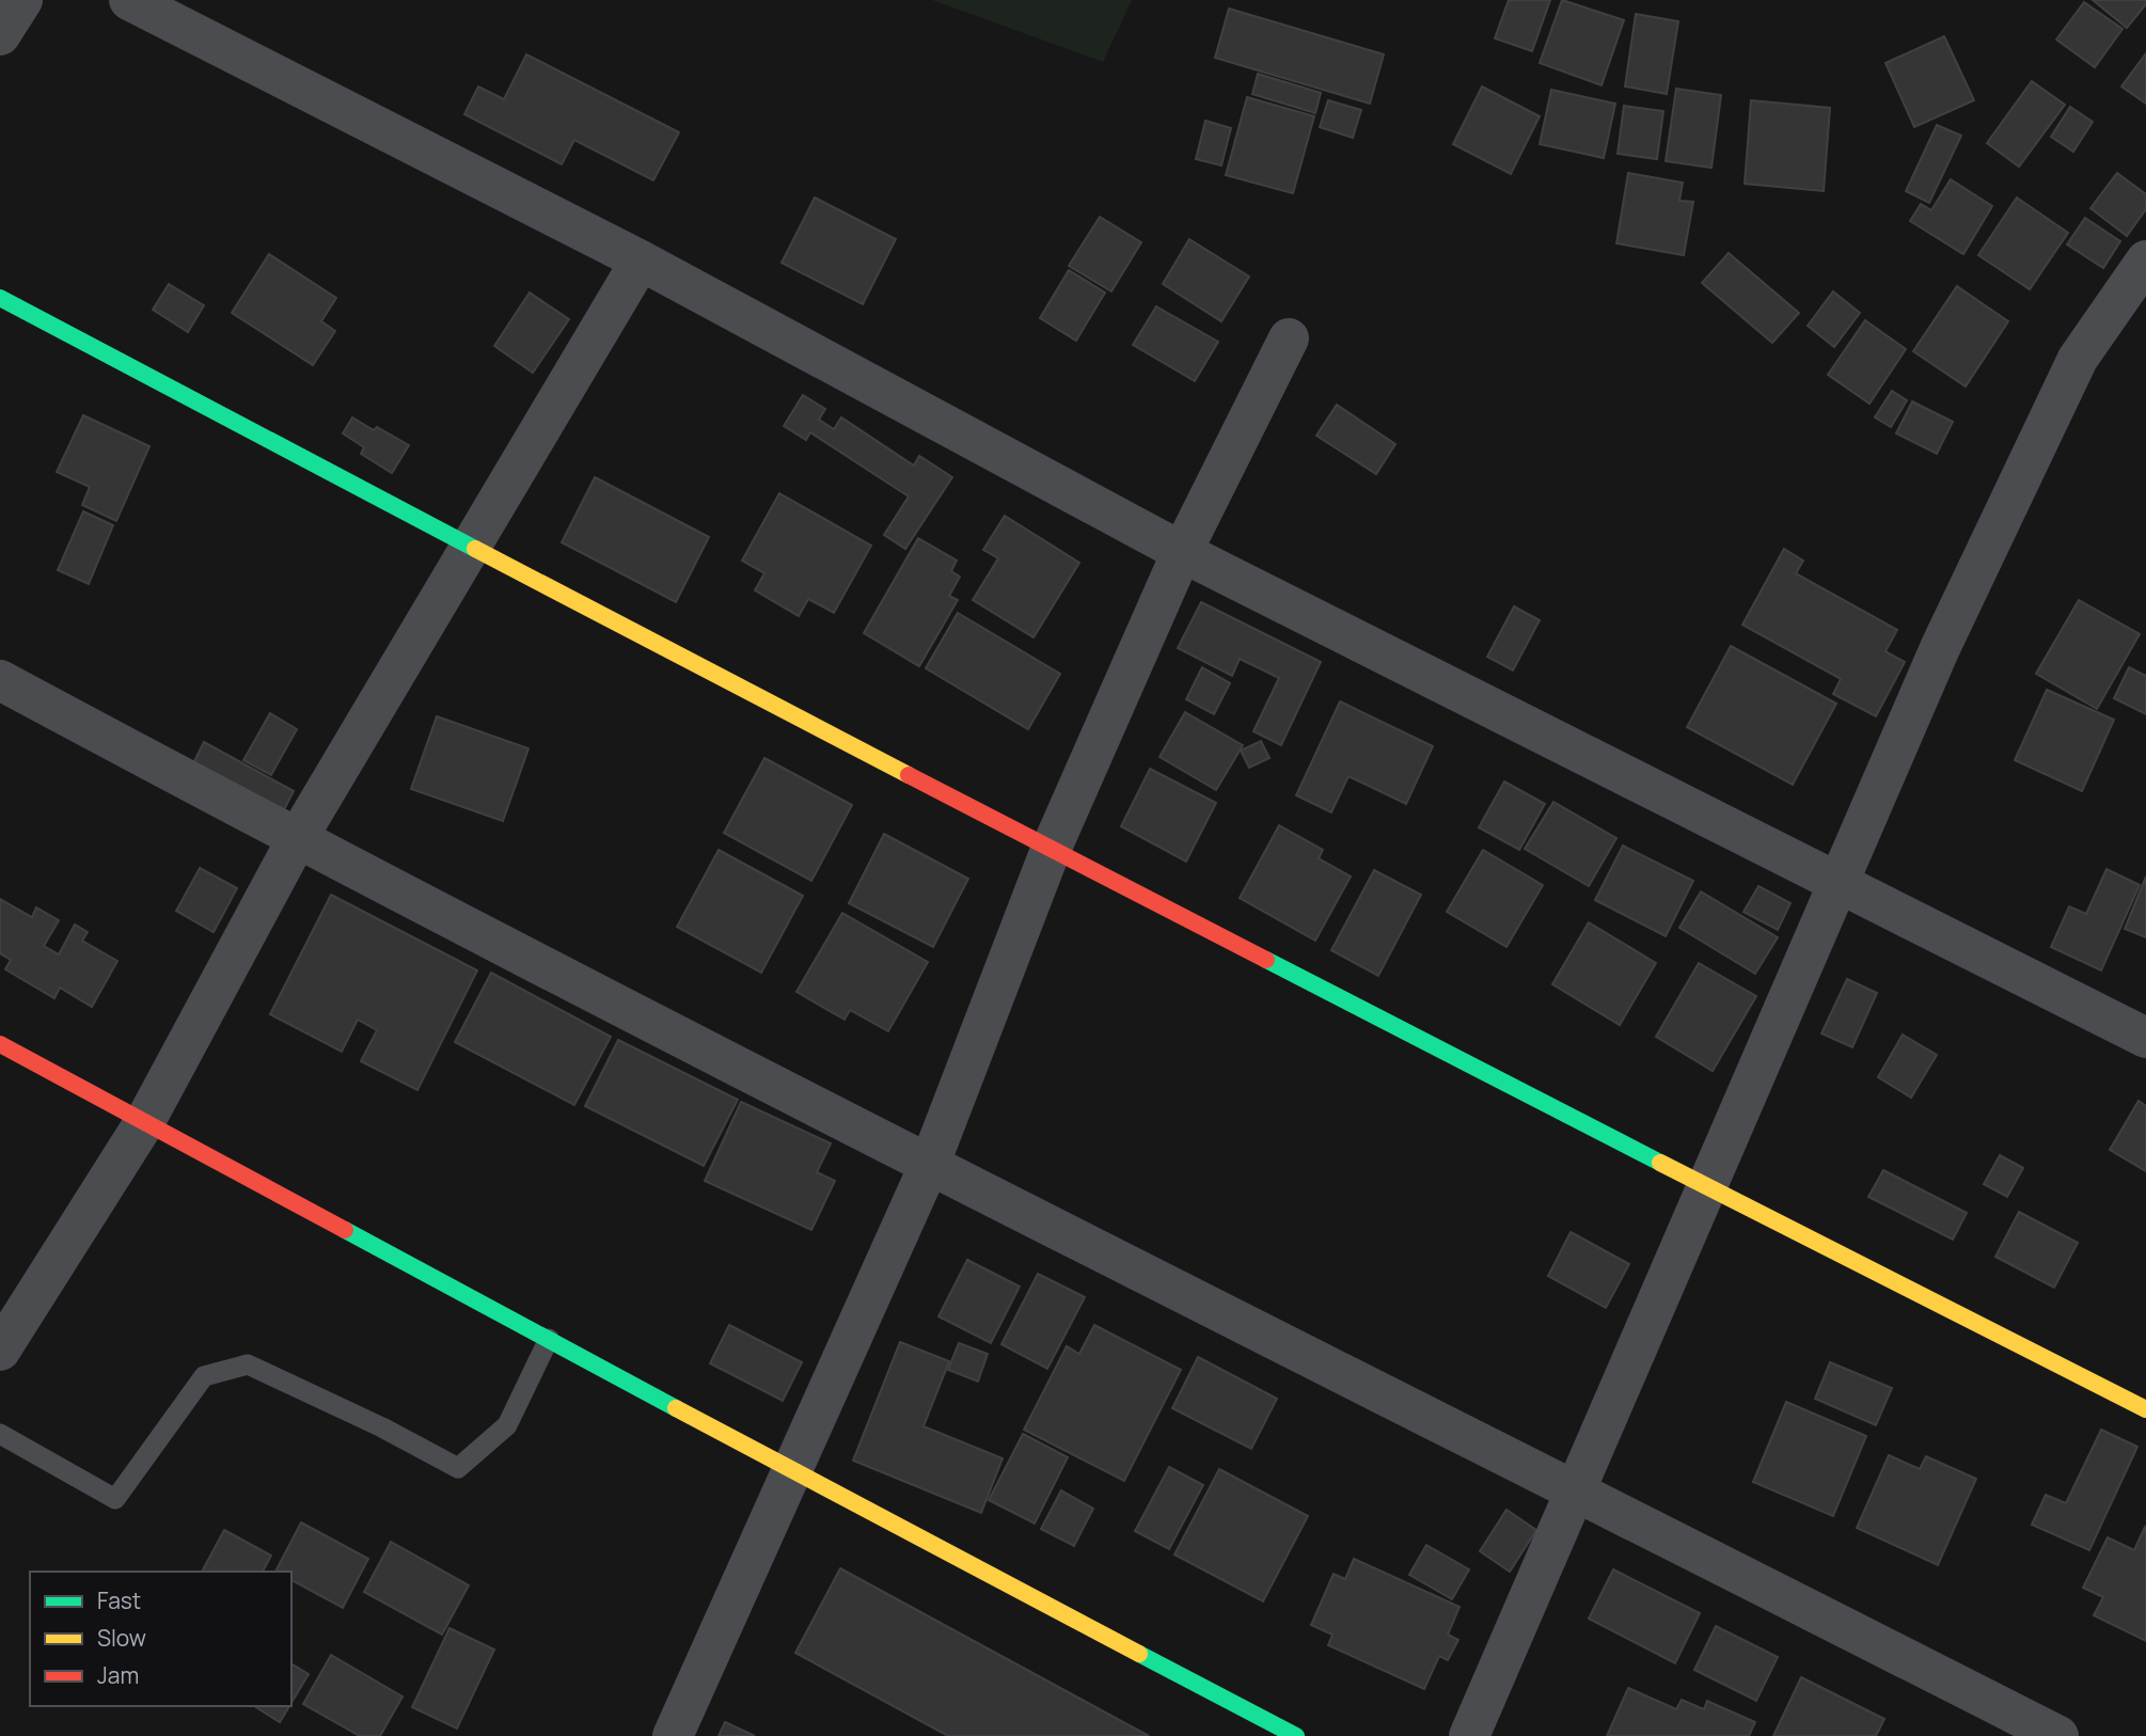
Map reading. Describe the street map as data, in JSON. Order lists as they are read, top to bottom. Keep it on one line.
{"legend":["Fast","Slow","Jam"]}
